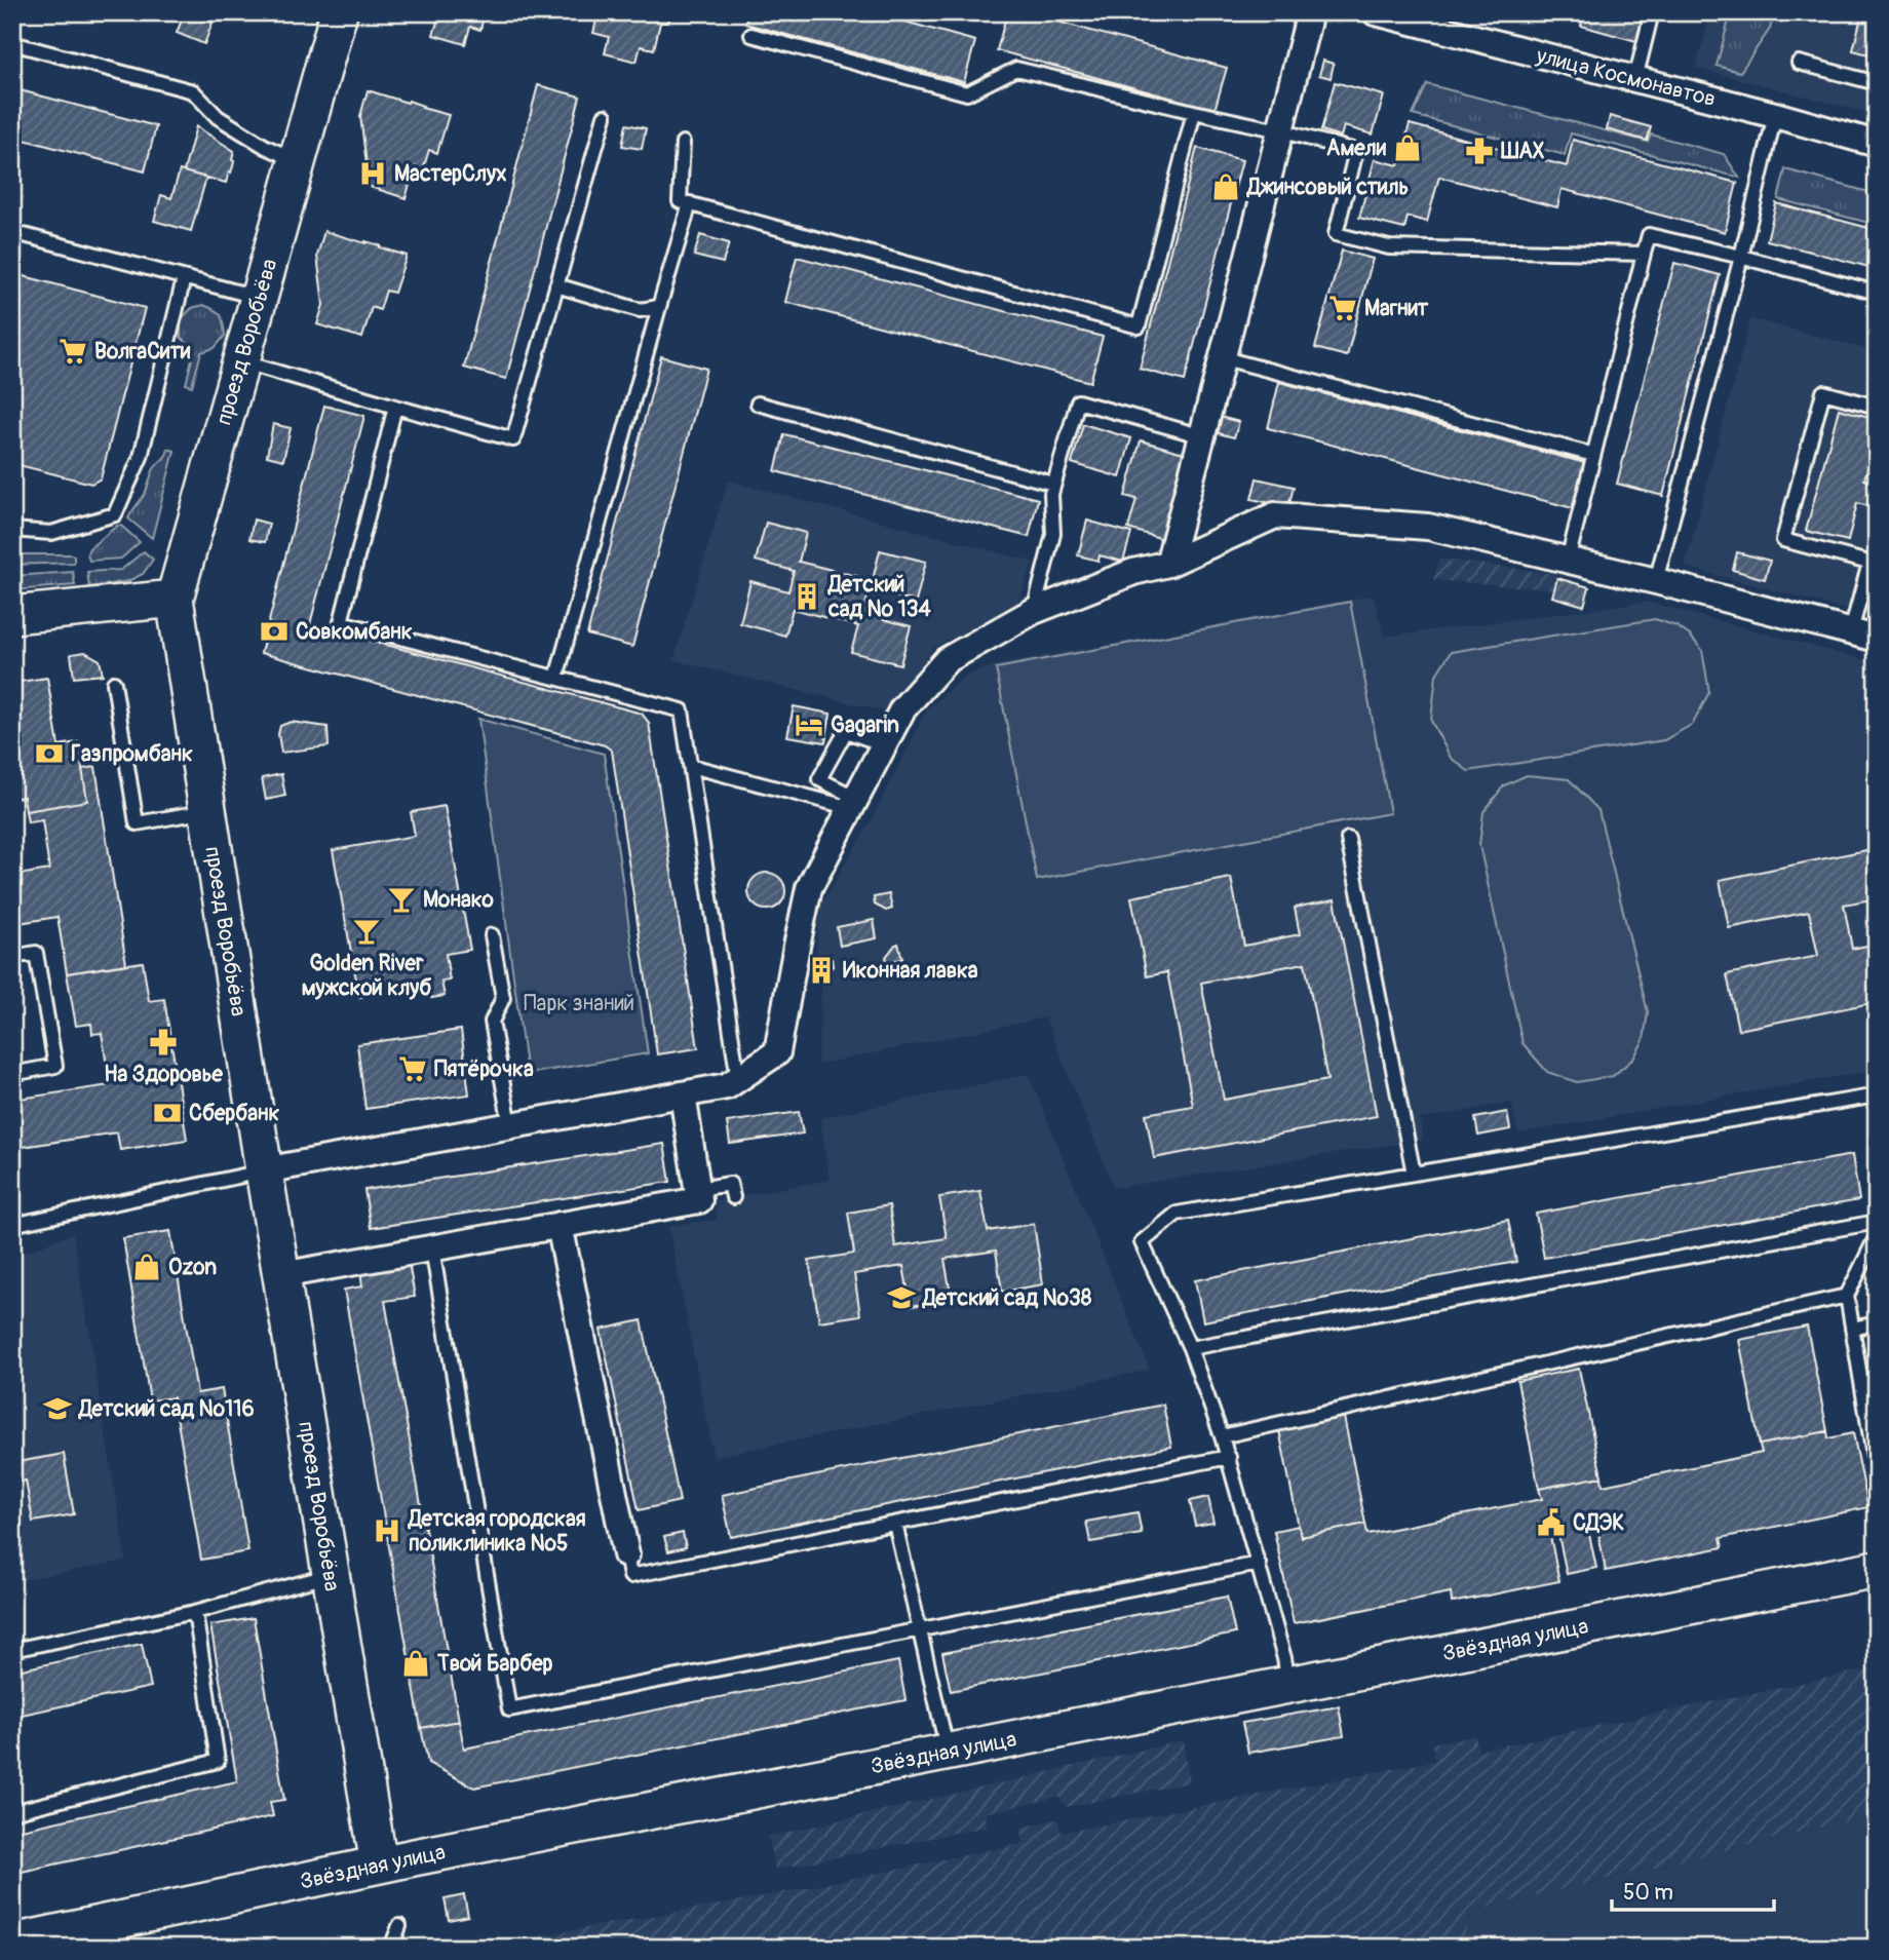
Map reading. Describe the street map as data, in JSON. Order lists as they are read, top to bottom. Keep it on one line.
{"streets":{"main road":["проезд Воробьёва","Звёздная улица"],"street":["улица Космонавтов"]},"crossings":[["проезд Воробьёва","Звёздная улица"]],"parks":["Парк знаний"],"places":{"shop":["Амели","Джинсовый стиль","Ozon","Твой Барбер"],"pharmacy":["ШАХ","На Здоровье"],"hospital":["МастерСлух","Детская городская поликлиника №5"],"supermarket":["Магнит","ВолгаСити","Пятёрочка"],"building":["Детский сад № 134","Иконная лавка"],"bank":["Совкомбанк","Газпромбанк","Сбербанк"],"hotel":["Gagarin"],"bar":["Монако","Golden River мужской клуб"],"school or university":["Детский сад №38","Детский сад №116"],"public building":["СДЭК"]},"scale_bar":"50 m"}
